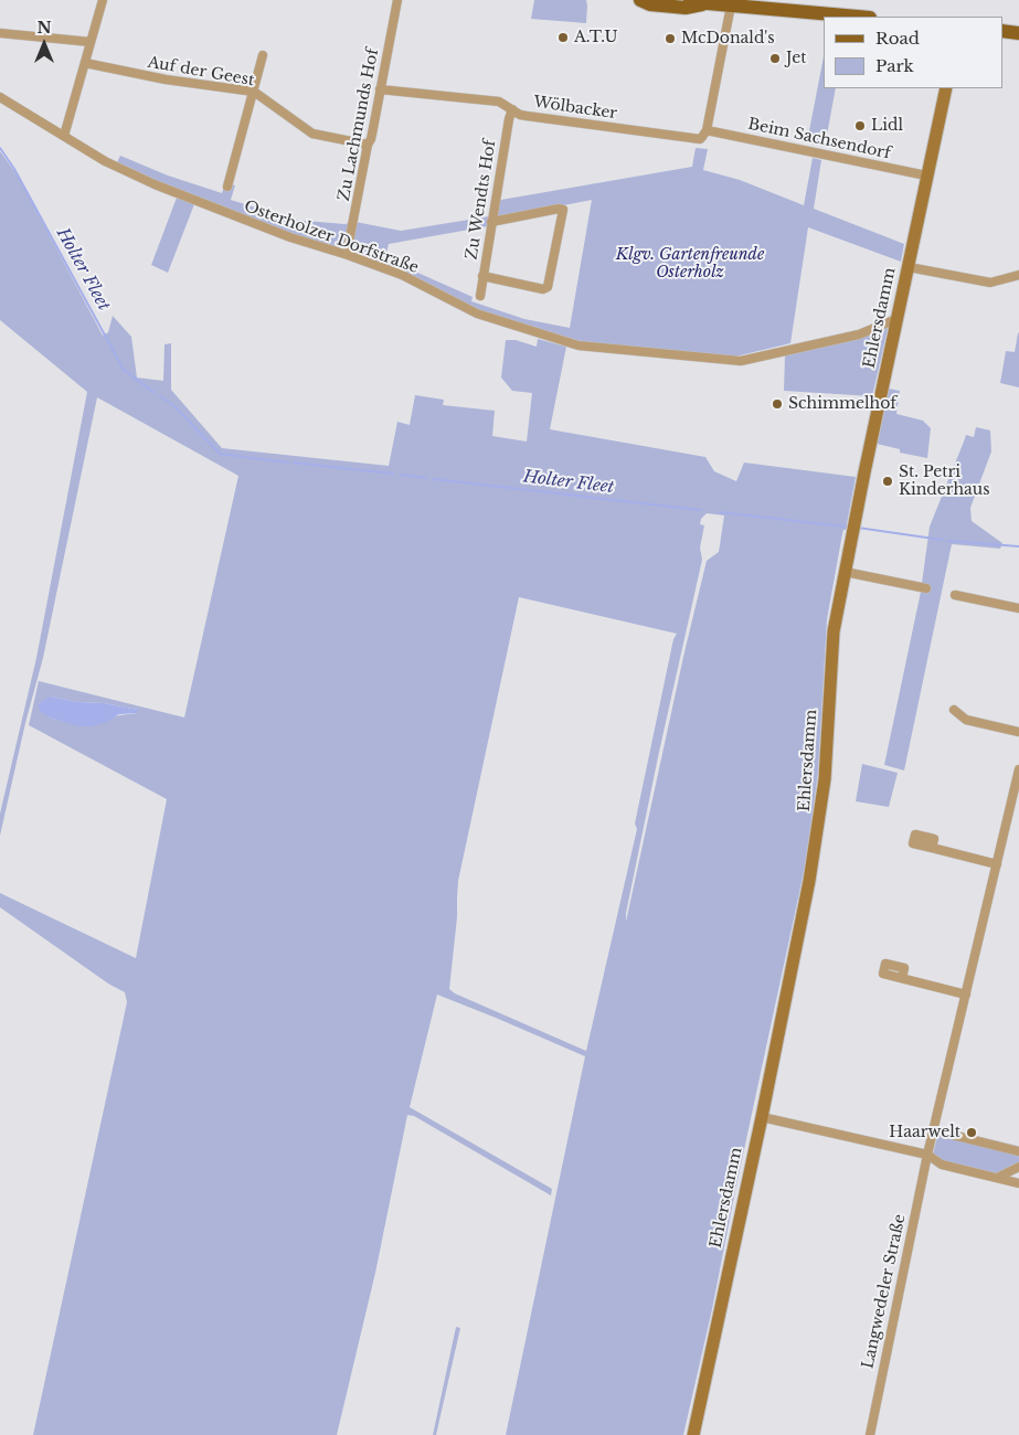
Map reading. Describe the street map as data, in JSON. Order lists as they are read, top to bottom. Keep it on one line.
{"streets":{"street":["Auf der Geest","Wölbacker","Zu Lachmunds Hof","Beim Sachsendorf","Zu Wendts Hof","Osterholzer Dorfstraße","Ehlersdamm","Langwedeler Straße"]},"crossings":[["Auf der Geest","Zu Lachmunds Hof"],["Wölbacker","Zu Lachmunds Hof"],["Wölbacker","Beim Sachsendorf"],["Wölbacker","Zu Wendts Hof"],["Zu Lachmunds Hof","Osterholzer Dorfstraße"],["Beim Sachsendorf","Ehlersdamm"],["Osterholzer Dorfstraße","Ehlersdamm"]],"water":["Holter Fleet"],"parks":["Klgv. Gartenfreunde Osterholz"],"places":["A.T.U","McDonald's","Jet","Lidl","Schimmelhof","St. Petri Kinderhaus","Haarwelt"],"legend":["Road","Park"],"north":"top"}
